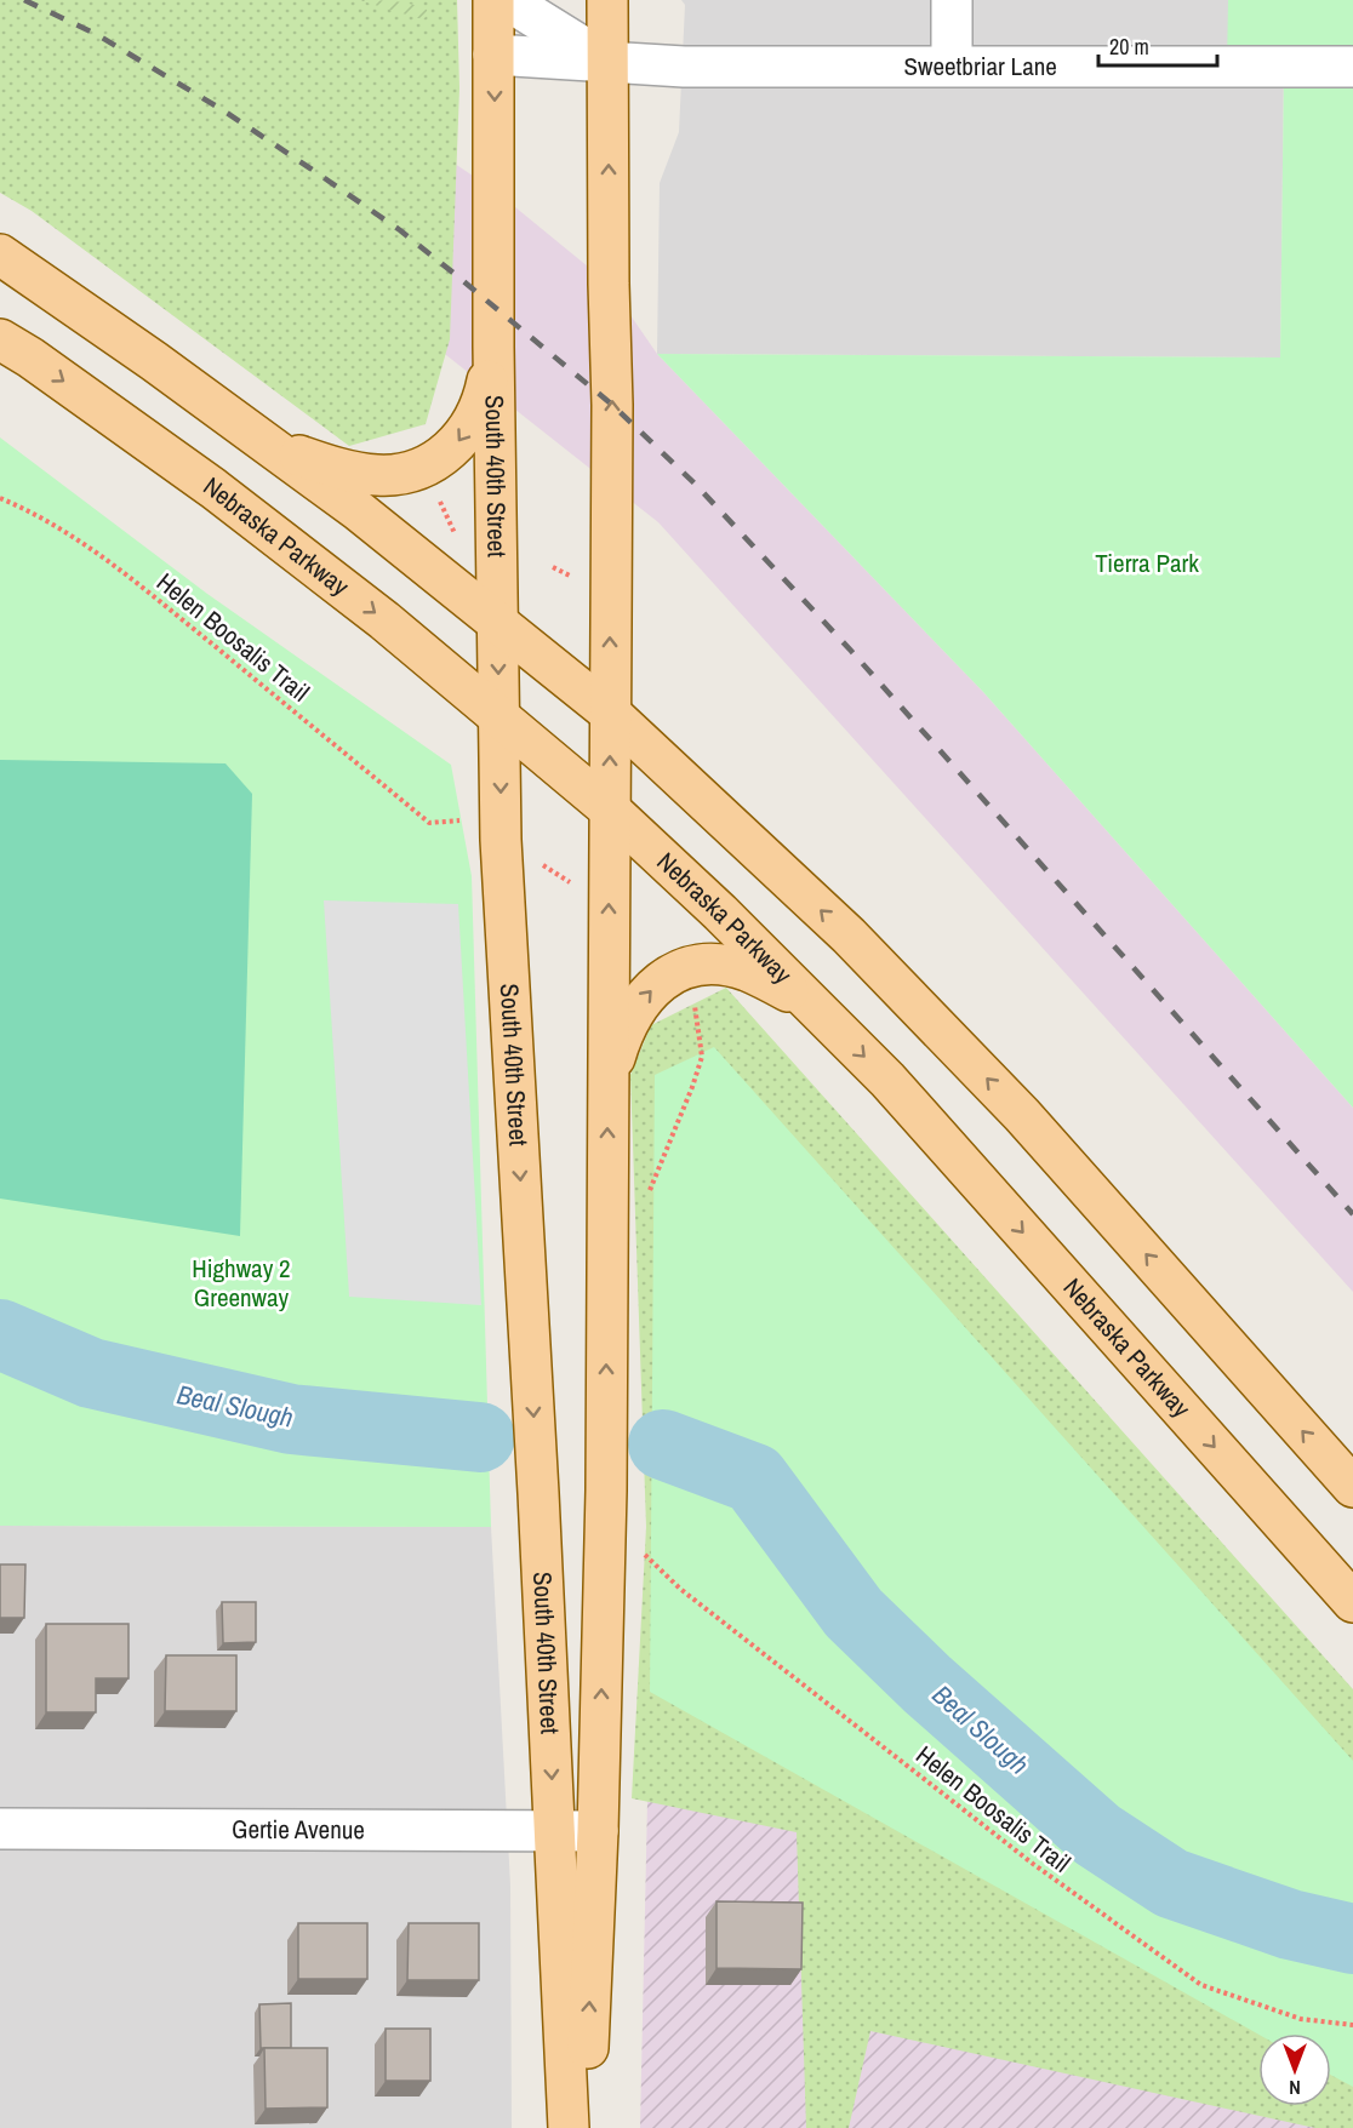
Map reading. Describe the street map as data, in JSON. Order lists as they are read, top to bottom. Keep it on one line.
{"streets":{"main road":["South 40th Street","Nebraska Parkway"],"street":["Sweetbriar Lane","Gertie Avenue"],"path":["Helen Boosalis Trail"]},"crossings":[["Sweetbriar Lane","South 40th Street"],["South 40th Street","Nebraska Parkway"],["South 40th Street","Gertie Avenue"]],"water":["Beal Slough"],"parks":["Tierra Park","Highway 2 Greenway"],"scale_bar":"20 m","north":"bottom"}
